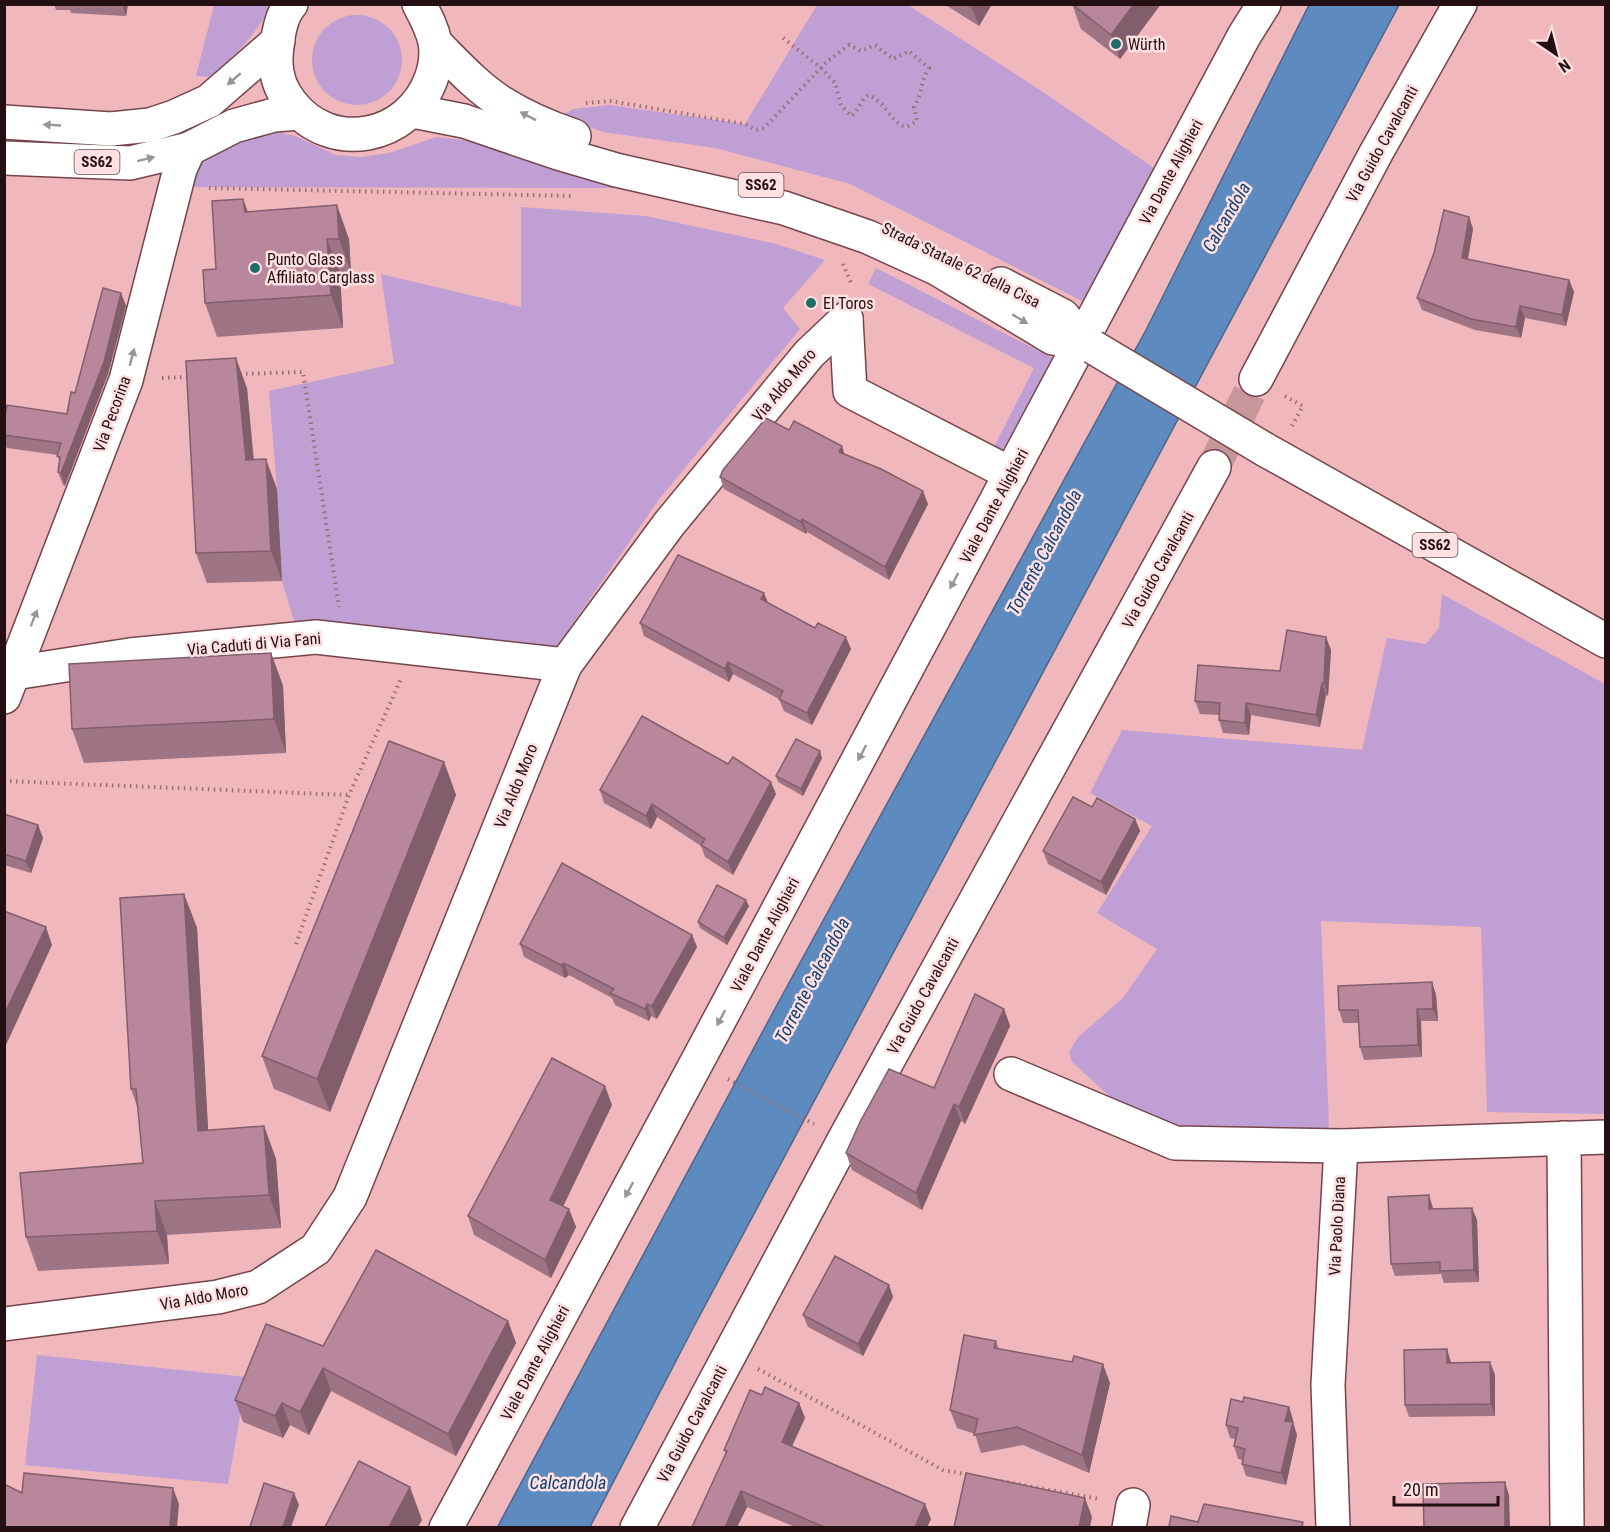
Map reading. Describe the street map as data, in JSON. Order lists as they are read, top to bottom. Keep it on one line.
{"streets":{"street":["Via Guido Cavalcanti","SS62","Via Dante Alighieri","Strada Statale 62 della Cisa","Via Aldo Moro","Via Pecorina","Viale Dante Alighieri","Via Caduti di Via Fani","Via Paolo Diana"]},"crossings":[["SS62","Strada Statale 62 della Cisa"],["SS62","Via Pecorina"],["Via Dante Alighieri","Strada Statale 62 della Cisa"],["Via Dante Alighieri","Viale Dante Alighieri"],["Strada Statale 62 della Cisa","Viale Dante Alighieri"],["Via Aldo Moro","Viale Dante Alighieri"],["Via Aldo Moro","Via Caduti di Via Fani"],["Via Pecorina","Via Caduti di Via Fani"]],"one_way":["Via Pecorina","Viale Dante Alighieri"],"water":["Calcandola","Torrente Calcandola"],"places":["Würth","Punto Glass Affiliato Carglass","El Toros"],"scale_bar":"20 m","north":"bottom right"}
